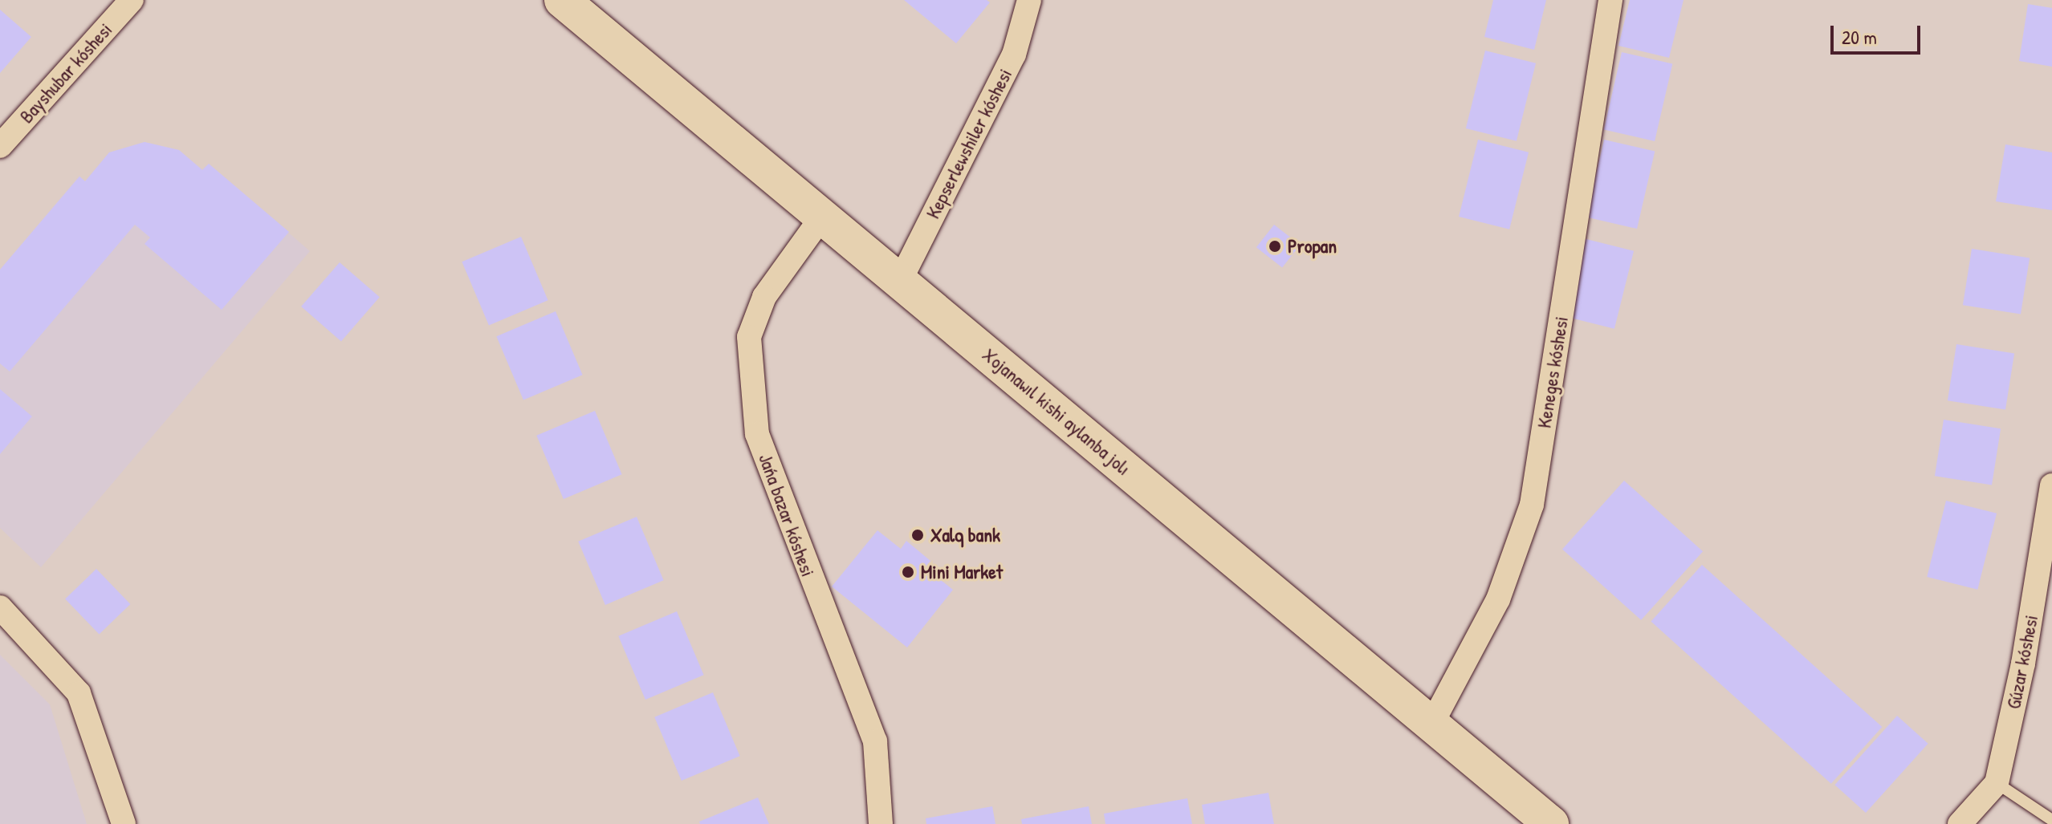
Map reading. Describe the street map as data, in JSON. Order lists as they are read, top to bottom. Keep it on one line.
{"streets":{"main road":["Xojanawıl kishi aylanba jolı"],"street":["Bayshubar kóshesi","Kepserlewshiler kóshesi","Keneges kóshesi","Jańa bazar kóshesi","Gúzar kóshesi"]},"crossings":[["Kepserlewshiler kóshesi","Xojanawıl kishi aylanba jolı"],["Keneges kóshesi","Xojanawıl kishi aylanba jolı"],["Xojanawıl kishi aylanba jolı","Jańa bazar kóshesi"]],"places":["Propan","Xalq bank","Mini Market"],"scale_bar":"20 m"}
